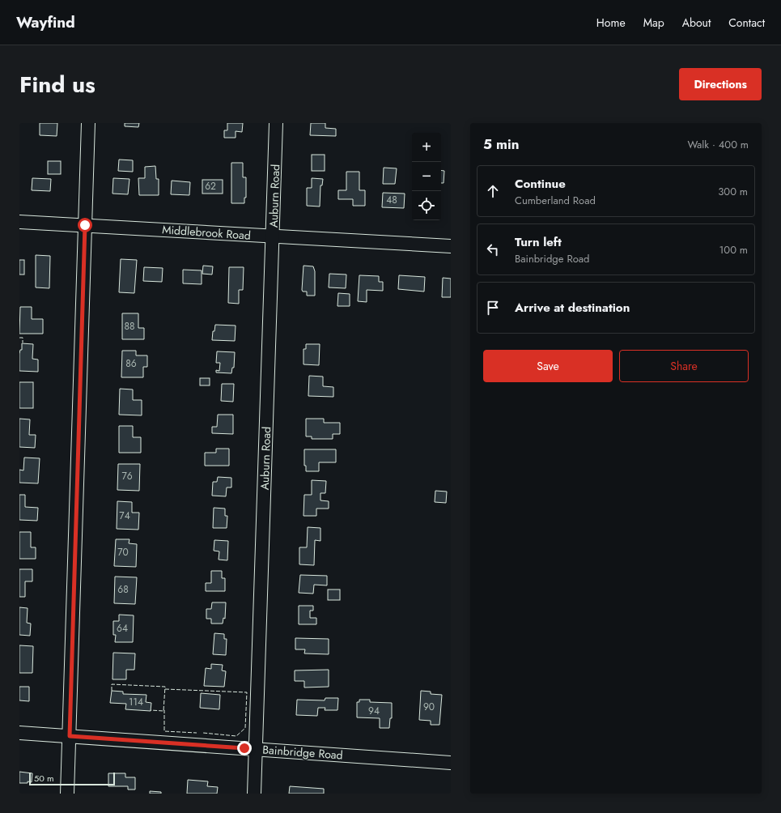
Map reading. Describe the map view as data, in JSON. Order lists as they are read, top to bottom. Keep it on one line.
{"streets":{"street":["Auburn Road","Middlebrook Road","Bainbridge Road"]},"crossings":[["Auburn Road","Middlebrook Road"],["Auburn Road","Bainbridge Road"]],"house_numbers":["62","48","88","86","76","74","70","68","64","114","90","94"],"scale_bar":"50 m","page":{"header":"Wayfind","nav":["Home","Map","About","Contact"],"title":"Find us","buttons":["Directions",["Save","Share"]],"heading":["5 min","Walk · 400 m"],"map_buttons":["+","−"],"list":[["Continue","Cumberland Road","300 m"],["Turn left","Bainbridge Road","100 m"],"Arrive at destination"],"scale":"50 m"}}
